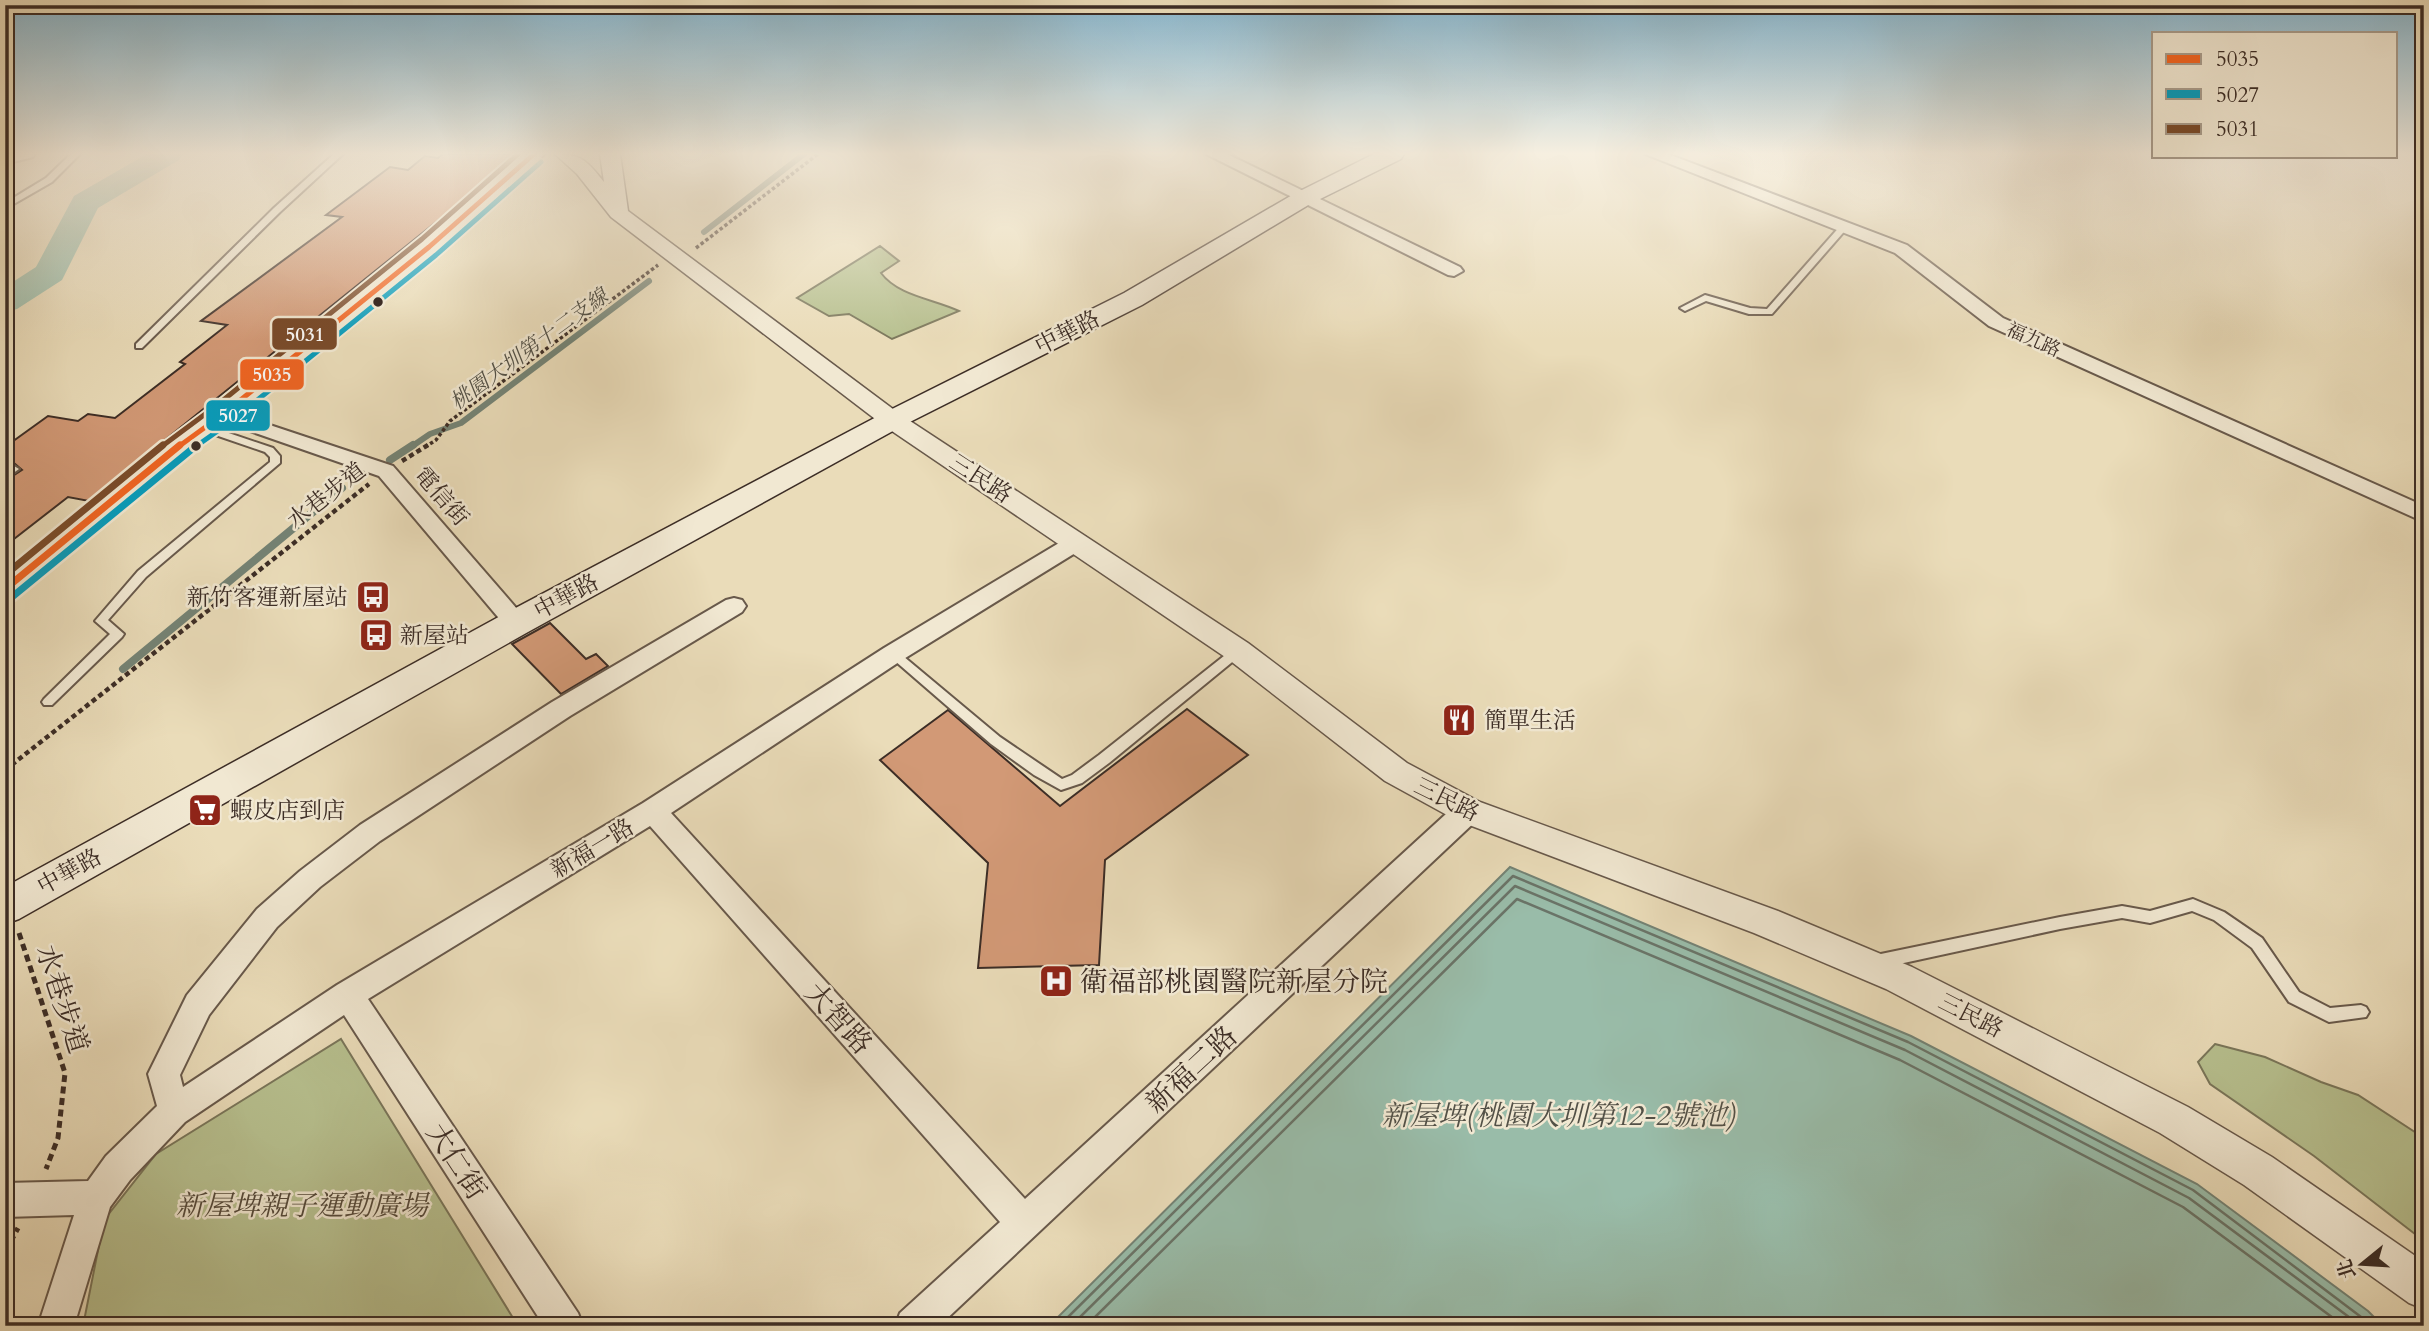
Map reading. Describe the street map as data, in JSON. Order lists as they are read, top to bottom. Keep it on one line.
{"streets":{"main road":["中華路"],"street":["福九路","三民路","電信街","新福一路","大智路","新福二路","大仁街"],"path":["水巷步道"]},"crossings":[["中華路","三民路"],["中華路","水巷步道"],["中華路","電信街"],["三民路","水巷步道"],["三民路","新福一路"],["三民路","新福二路"],["水巷步道","電信街"],["新福一路","大智路"],["新福一路","大仁街"],["大智路","新福二路"]],"water":["桃園大圳第十二支線","新屋埤(桃園大圳第12-2號池)"],"parks":["新屋埤親子運動廣場"],"places":{"bus stop":["新竹客運新屋站","新屋站"],"restaurant":["簡單生活"],"supermarket":["蝦皮店到店"],"hospital":["衛福部桃園醫院新屋分院"]},"lines":["transit line 5035","transit line 5027","transit line 5031"],"legend":["5035","5027","5031"],"north":"left"}
